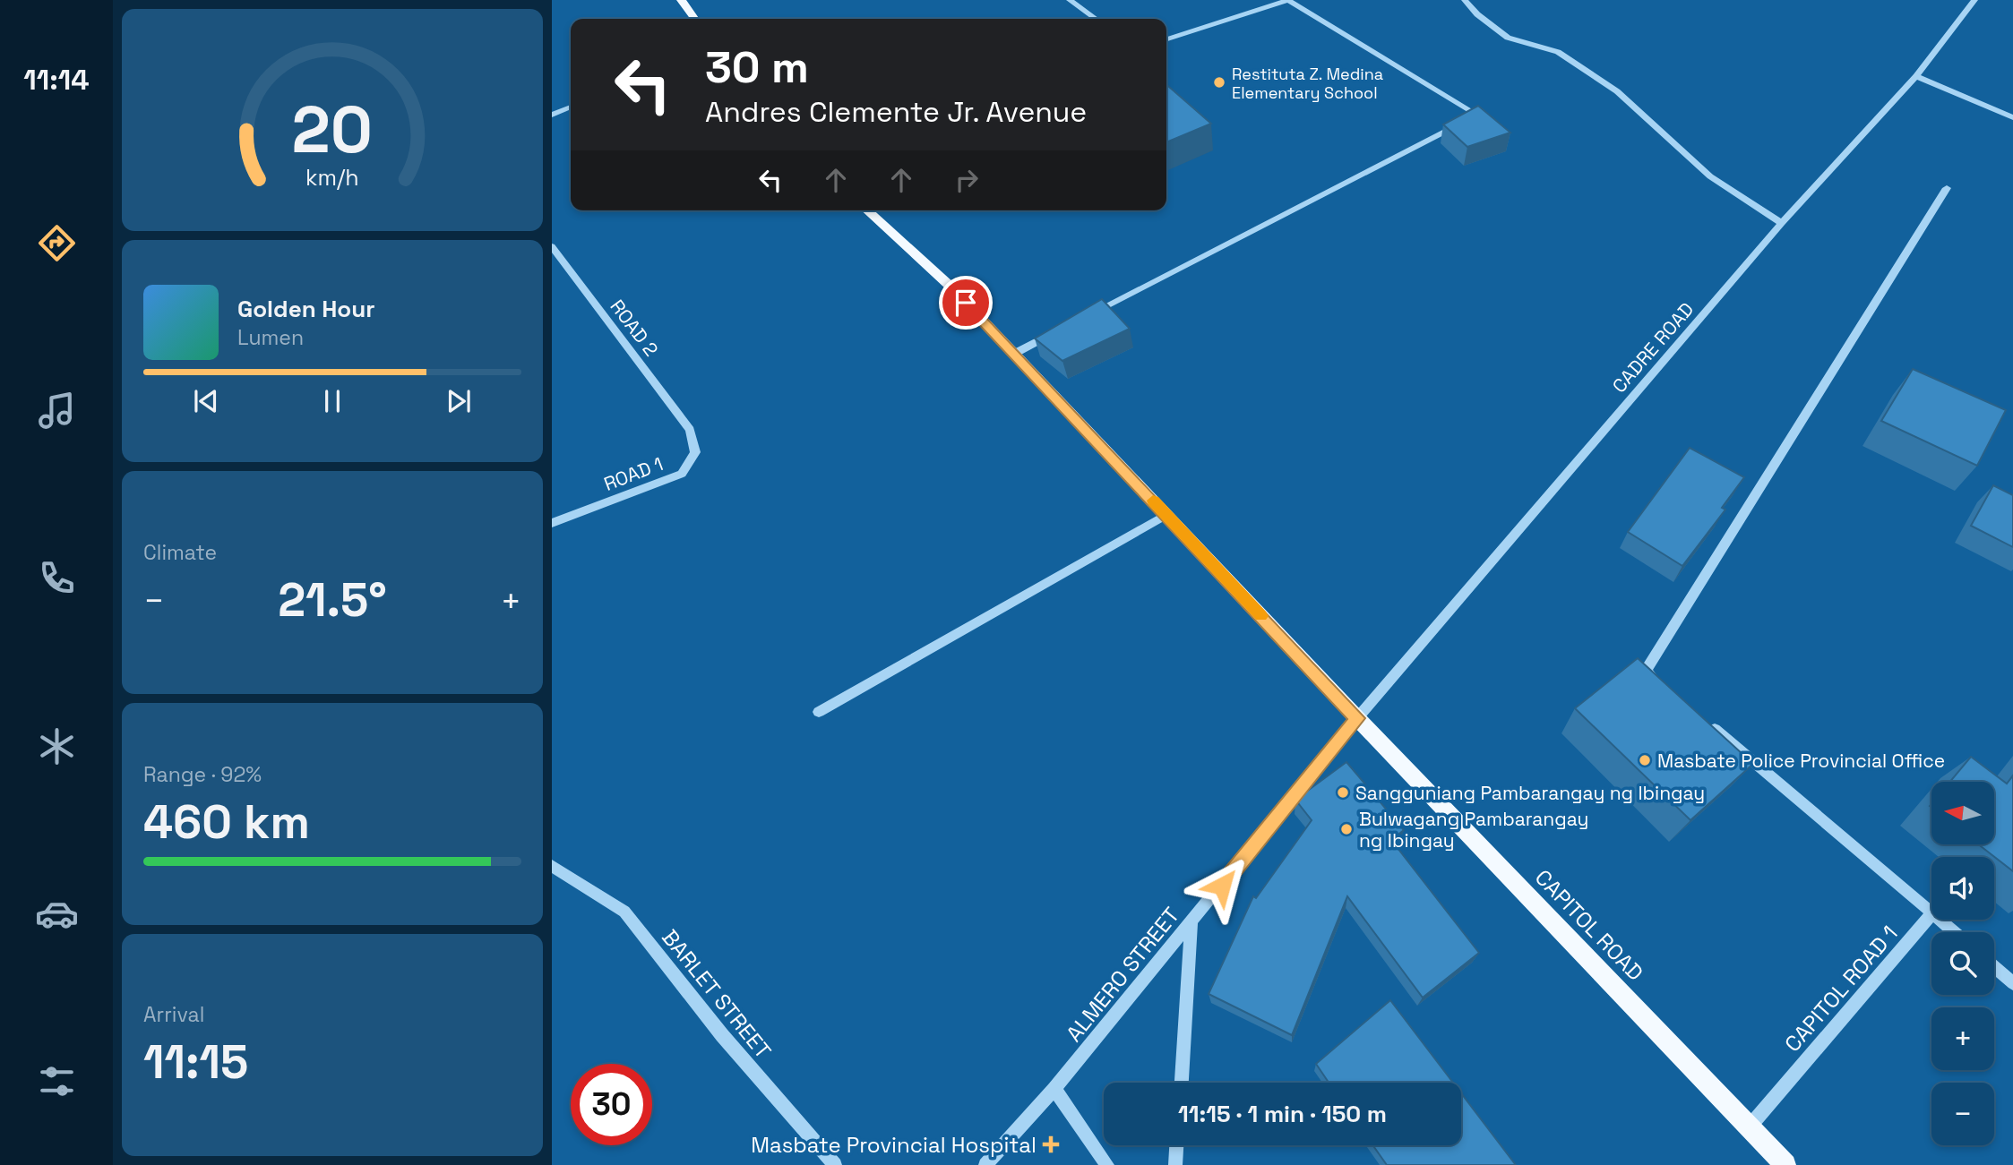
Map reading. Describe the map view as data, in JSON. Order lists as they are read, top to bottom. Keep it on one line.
{"streets":{"main road":["CAPITOL ROAD"],"street":["ROAD 2","CADRE ROAD","ROAD 1","ALMERO STREET","BARLET STREET"],"lane":["CAPITOL ROAD 1"]},"crossings":[["ROAD 2","ROAD 1"],["CADRE ROAD","CAPITOL ROAD"],["CADRE ROAD","ALMERO STREET"],["CAPITOL ROAD","ALMERO STREET"],["CAPITOL ROAD","CAPITOL ROAD 1"]],"places":{"other":["Restituta Z. Medina Elementary School","Masbate Police Provincial Office","Sangguniang Pambarangay ng Ibingay","Bulwagang Pambarangay ng Ibingay"],"health":["Masbate Provincial Hospital"]},"north":"left","page":{"tabs":"11:14","turn":["30 m","Andres Clemente Jr. Avenue"],"song":["Golden Hour","Lumen"],"tile":["Climate",["Range · 92%","460 km"],["Arrival","11:15"]],"heat":["−","21.5°","+"],"map_buttons":["+","−"],"limit":"30","trip":"11:15 · 1 min · 150 m","gauge":["20","km/h"]}}
